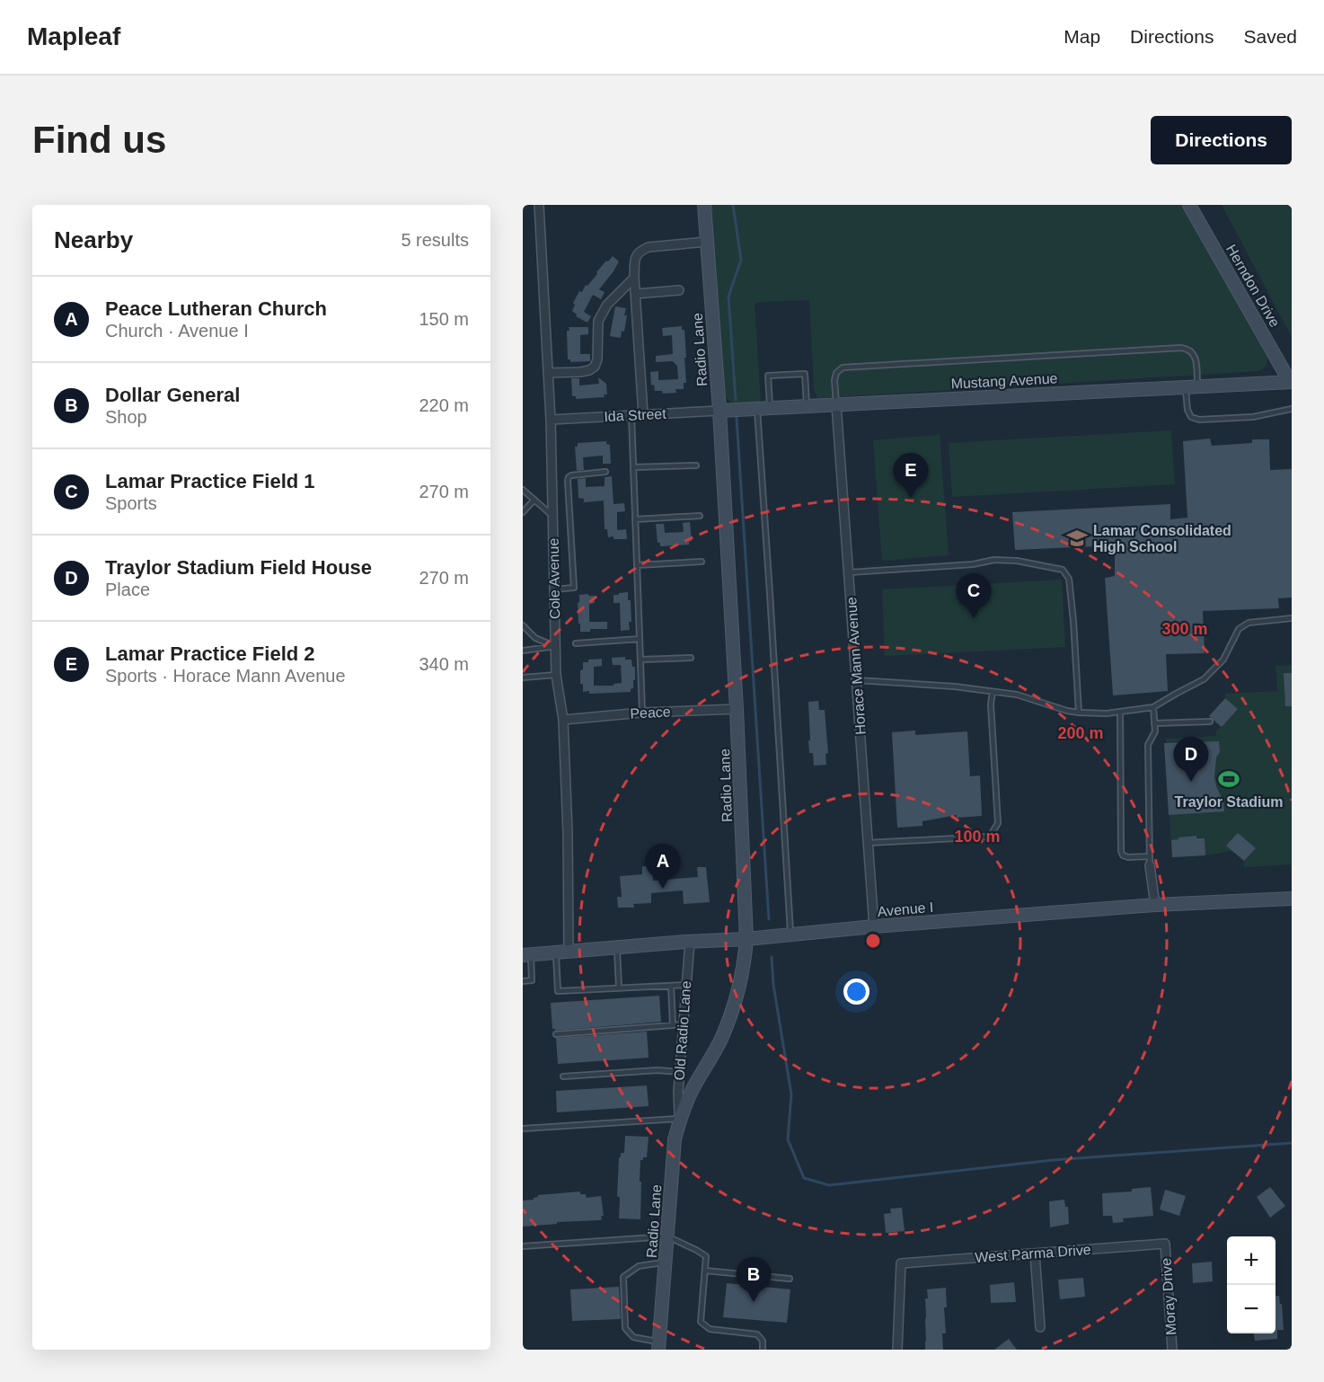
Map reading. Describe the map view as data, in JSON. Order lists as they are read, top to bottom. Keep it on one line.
{"streets":{"street":["Herndon Drive","Radio Lane","Mustang Avenue","Ida Street","Cole Avenue","Horace Mann Avenue","Peace","Avenue I","Old Radio Lane","West Parma Drive","Moray Drive"]},"crossings":[["Herndon Drive","Mustang Avenue"],["Radio Lane","Mustang Avenue"],["Radio Lane","Ida Street"],["Radio Lane","Peace"],["Radio Lane","Avenue I"],["Radio Lane","Old Radio Lane"],["Mustang Avenue","Ida Street"],["Mustang Avenue","Horace Mann Avenue"],["Ida Street","Cole Avenue"],["Cole Avenue","Peace"],["Cole Avenue","Avenue I"],["Horace Mann Avenue","Avenue I"],["Avenue I","Old Radio Lane"],["West Parma Drive","Moray Drive"]],"places":{"school or university":["Lamar Consolidated High School"],"sports":["Traylor Stadium"]},"page":{"header":"Mapleaf","nav":["Map","Directions","Saved"],"buttons":"Directions","title":"Find us","heading":["Nearby","5 results"],"list":[{"mark":"A","name":"Peace Lutheran Church","note":"Church · Avenue I","value":"150 m"},{"mark":"B","name":"Dollar General","note":"Shop","value":"220 m"},{"mark":"C","name":"Lamar Practice Field 1","note":"Sports","value":"270 m"},{"mark":"D","name":"Traylor Stadium Field House","note":"Place","value":"270 m"},{"mark":"E","name":"Lamar Practice Field 2","note":"Sports · Horace Mann Avenue","value":"340 m"}],"pins":["E","C","D","A","B"],"map_buttons":["+","−"]},"rings":["300 m","200 m","100 m"]}
